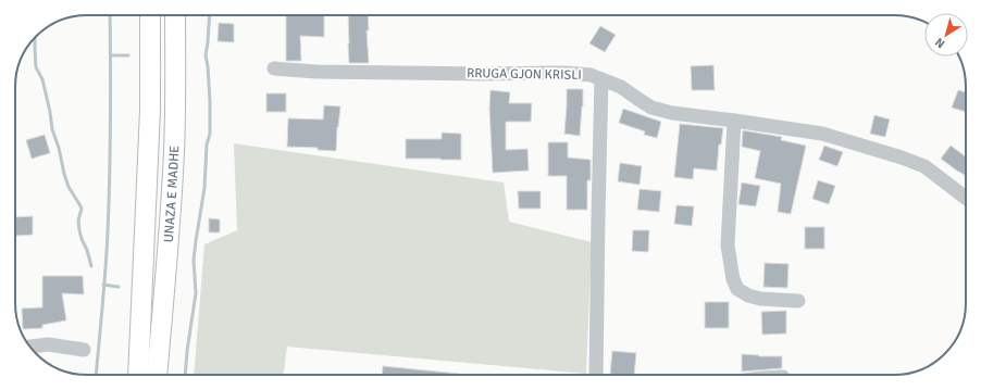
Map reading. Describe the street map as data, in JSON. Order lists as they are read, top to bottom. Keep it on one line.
{"streets":{"highway":["UNAZA E MADHE"],"street":["RRUGA GJON KRISLI"]},"north":"bottom left"}
